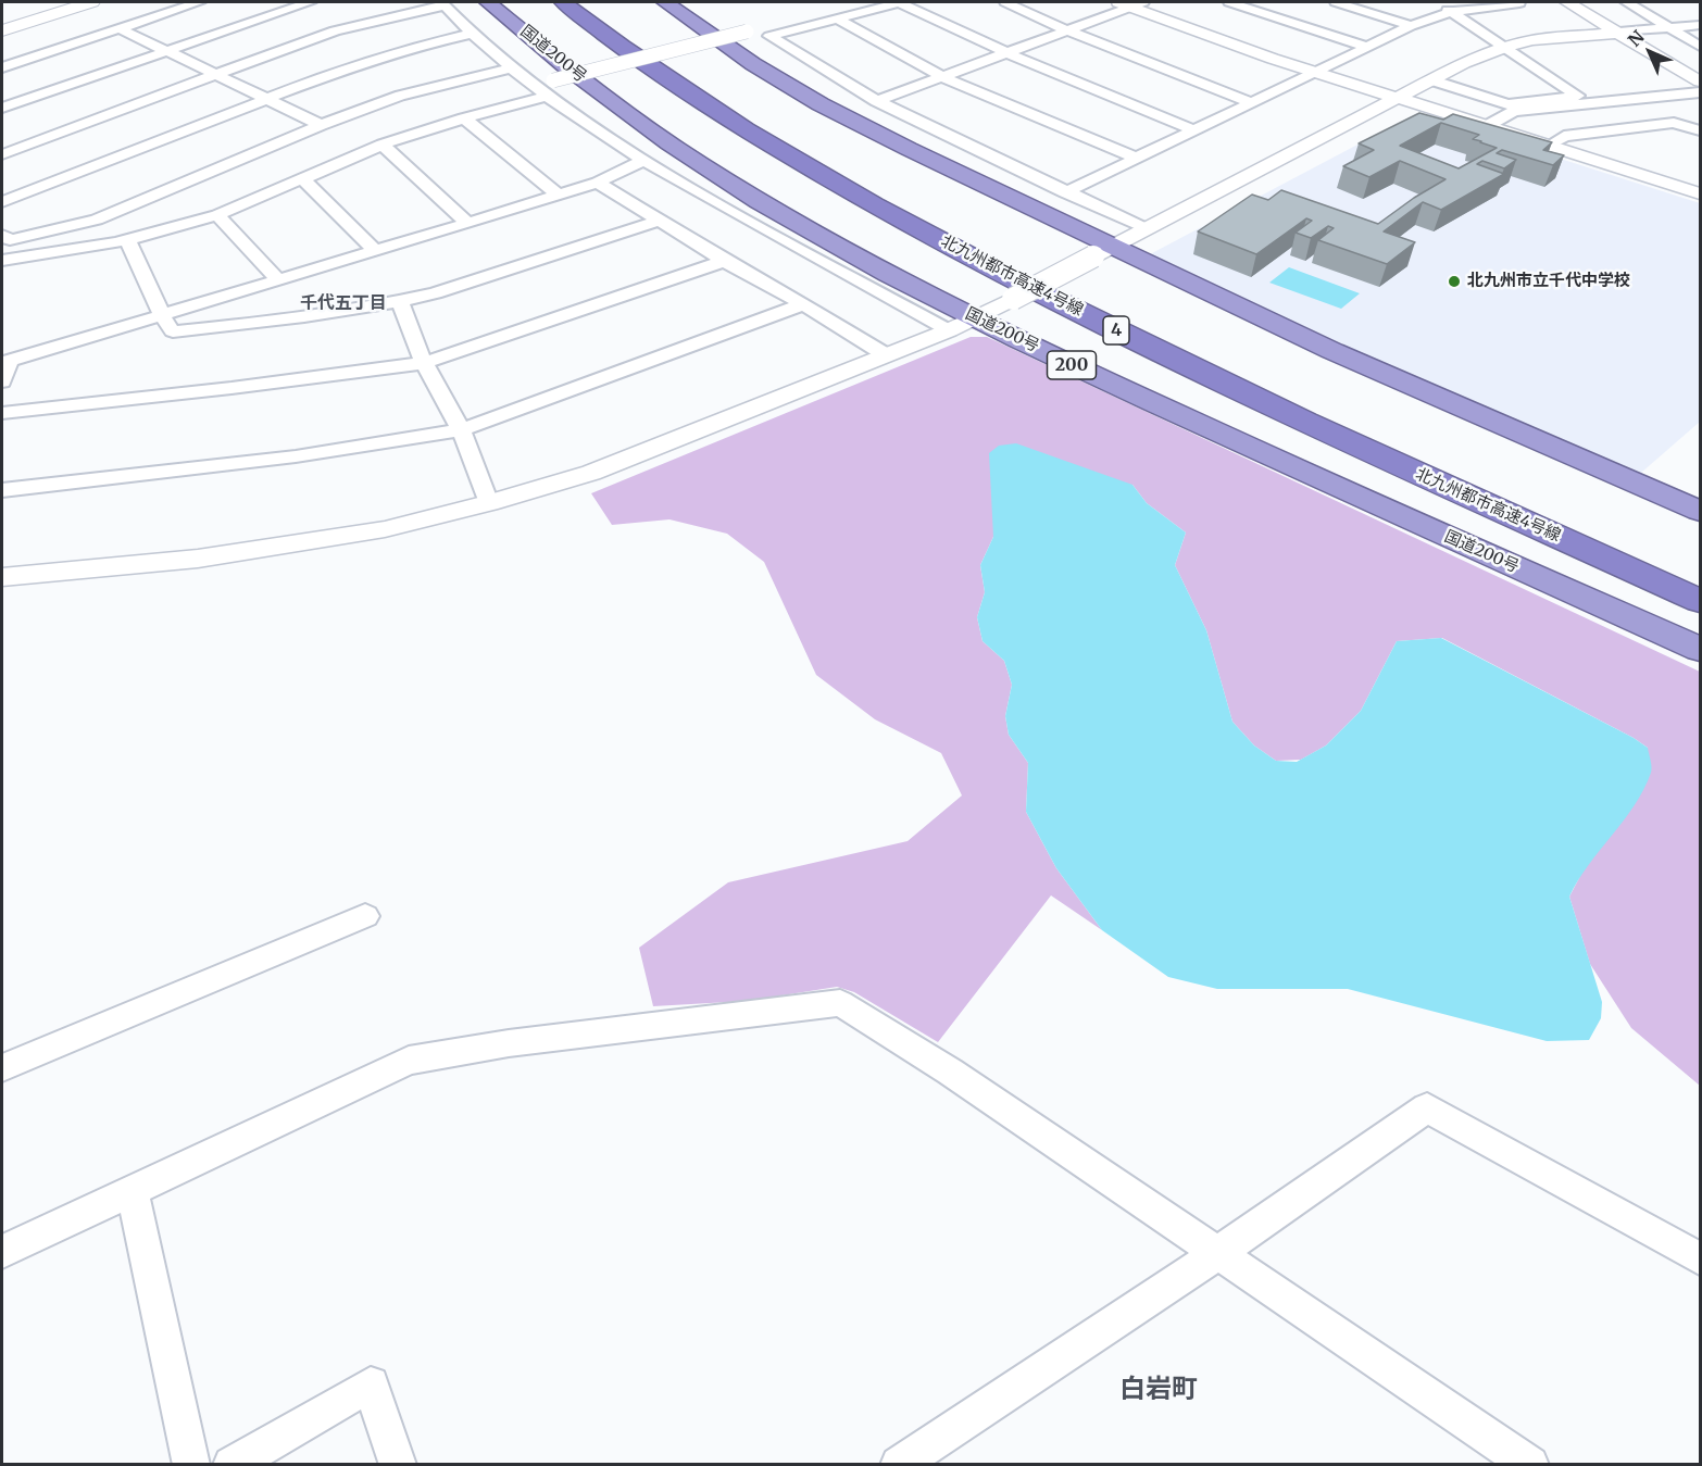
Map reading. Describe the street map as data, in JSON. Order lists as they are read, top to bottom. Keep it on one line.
{"streets":{"highway":["国道200号","北九州都市高速4号線","4","200"]},"districts":["千代五丁目","白岩町"],"places":["北九州市立千代中学校"],"north":"top left"}
